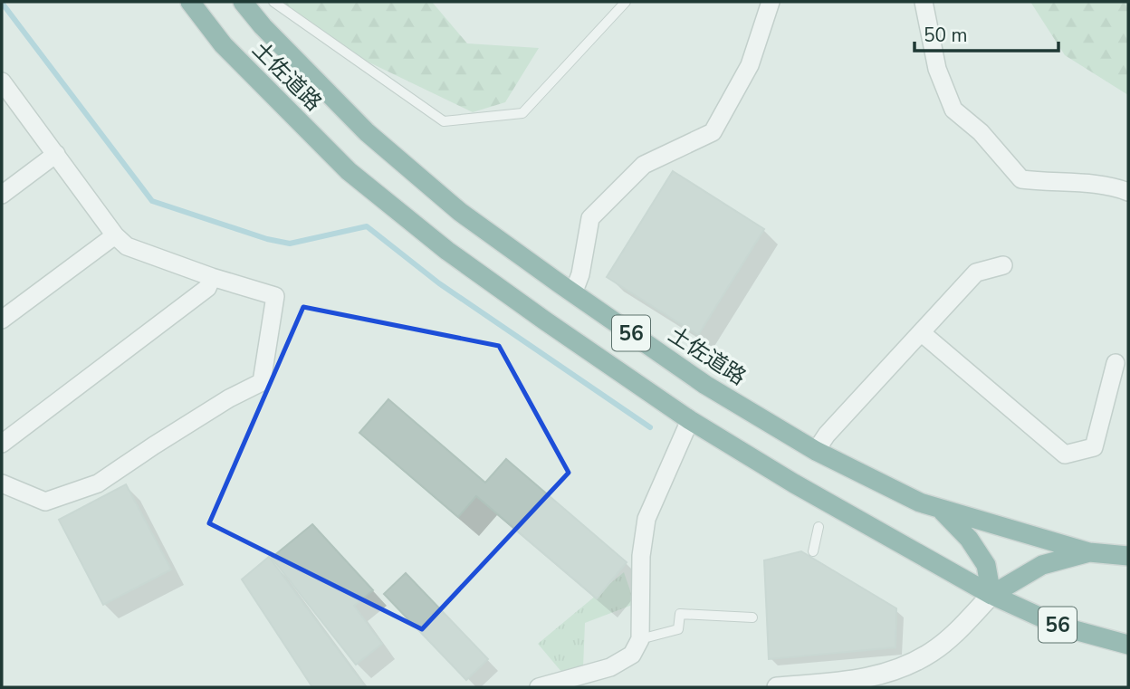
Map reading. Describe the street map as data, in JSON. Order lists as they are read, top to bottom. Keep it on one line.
{"streets":{"highway":["土佐道路","56"]},"crossings":[["土佐道路","56"]],"scale_bar":"50 m"}
